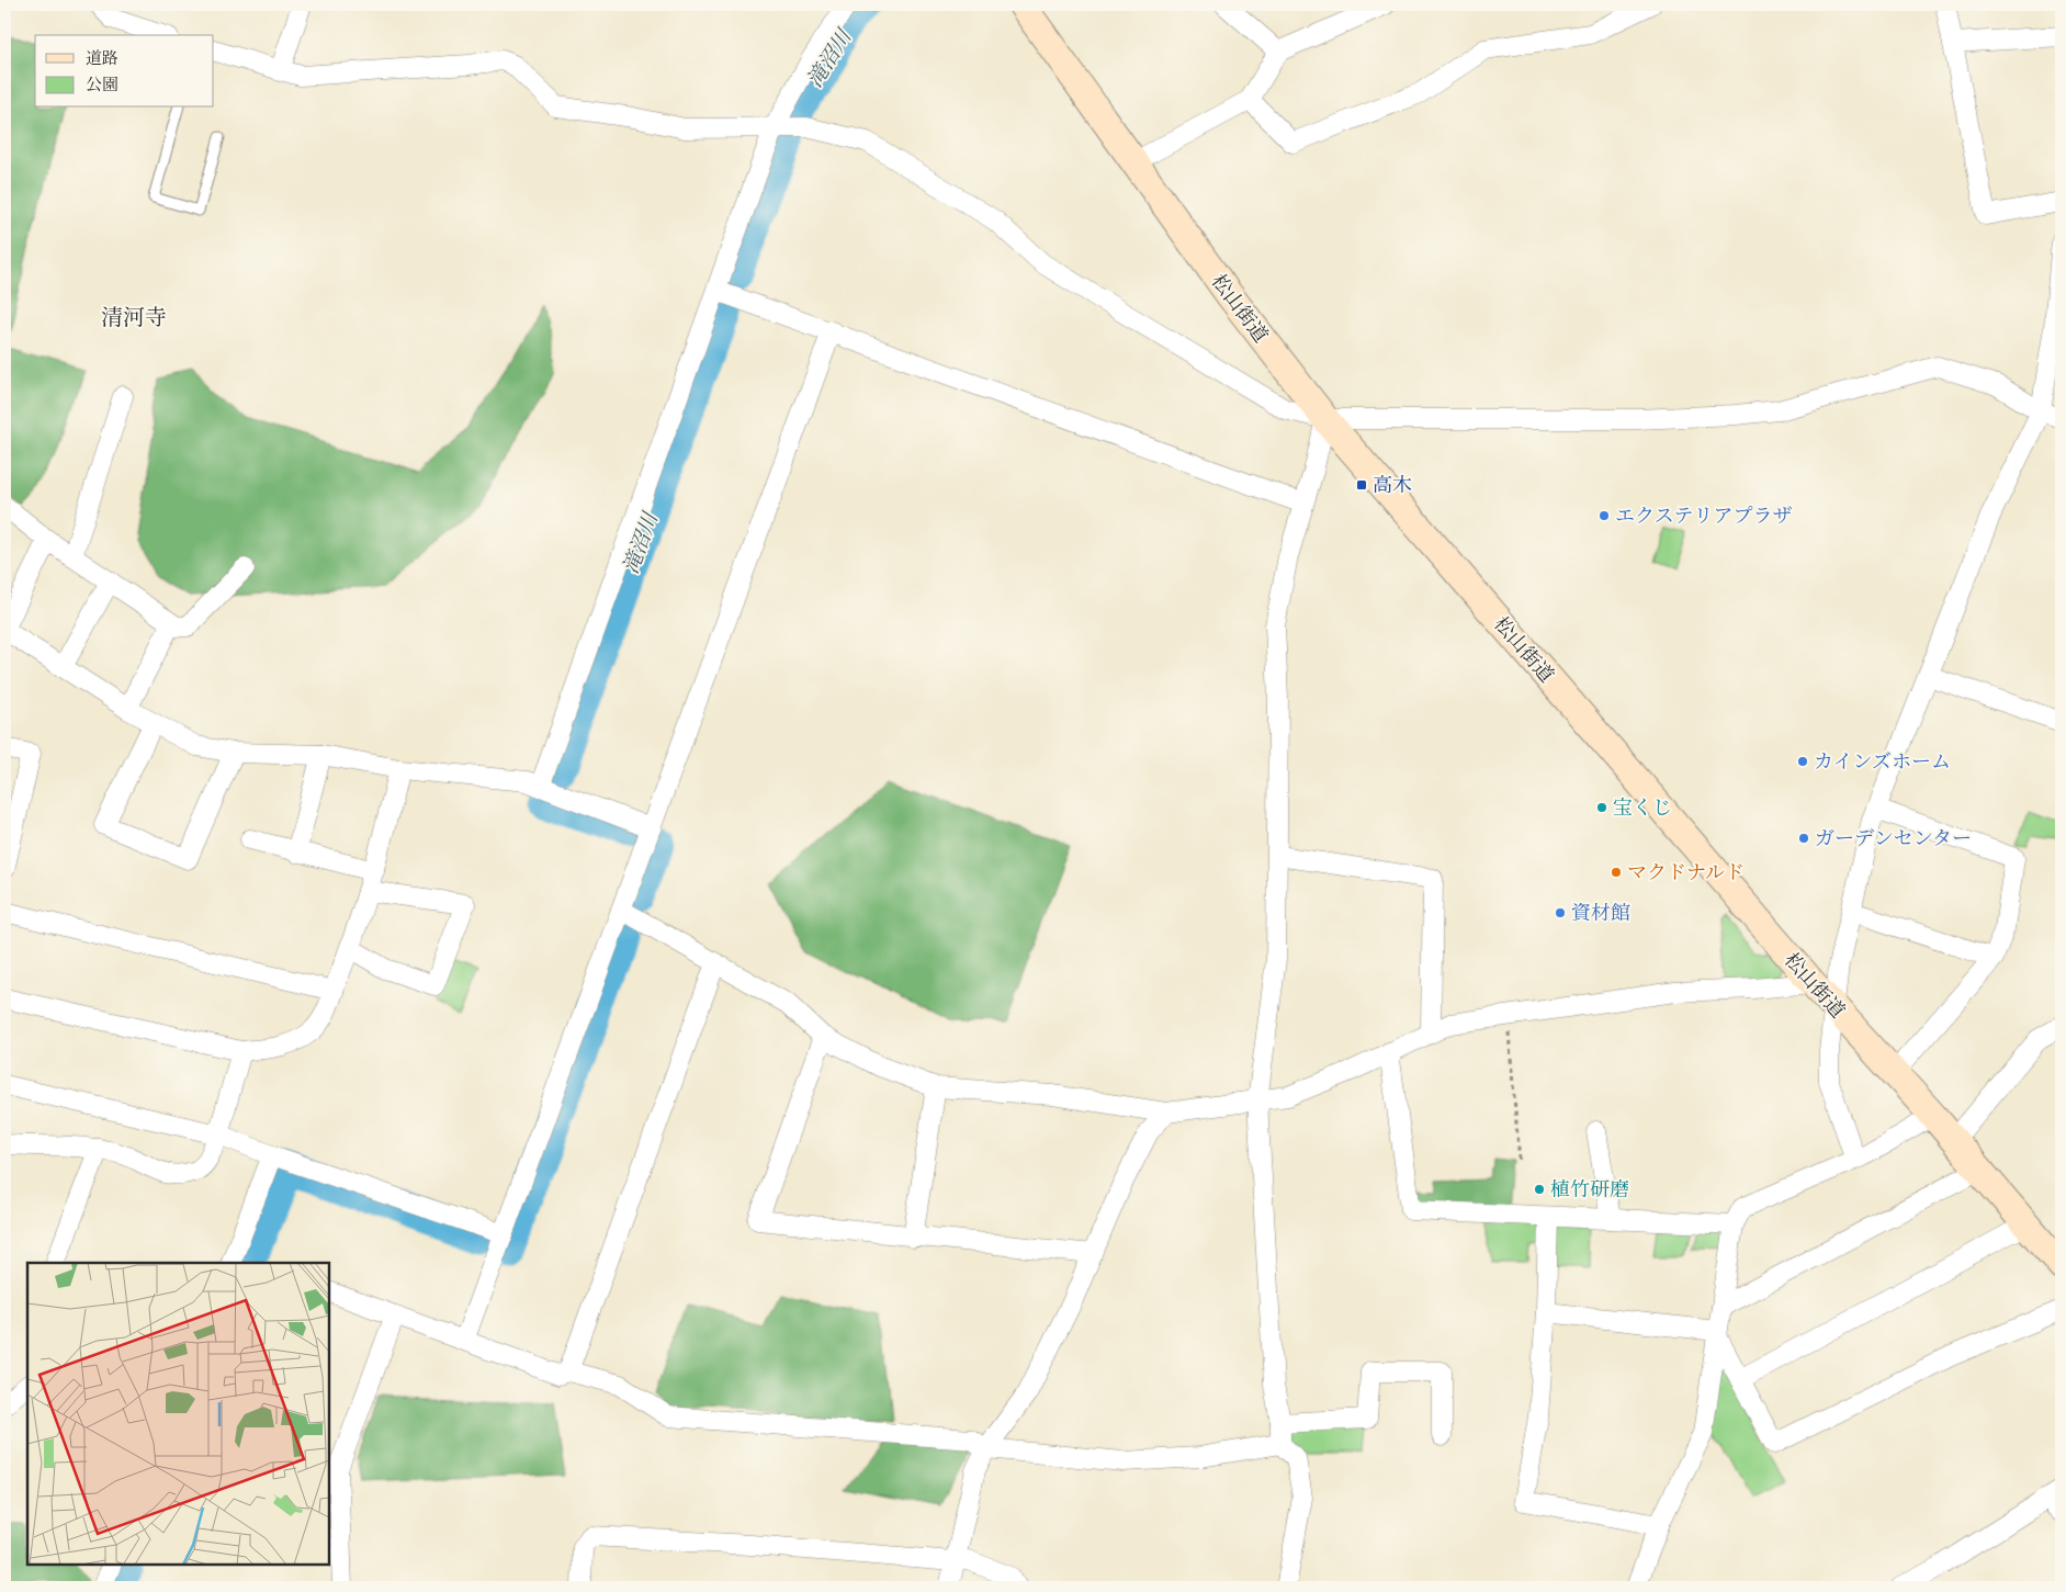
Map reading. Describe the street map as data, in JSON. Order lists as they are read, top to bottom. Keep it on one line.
{"streets":{"main road":["松山街道"]},"districts":["清河寺"],"water":["滝沼川"],"places":{"transit":["高木"],"other":["エクステリアプラザ","カインズホーム","宝くじ","ガーデンセンター","マクドナルド","資材館","植竹研磨"]},"legend":["道路","公園"]}
